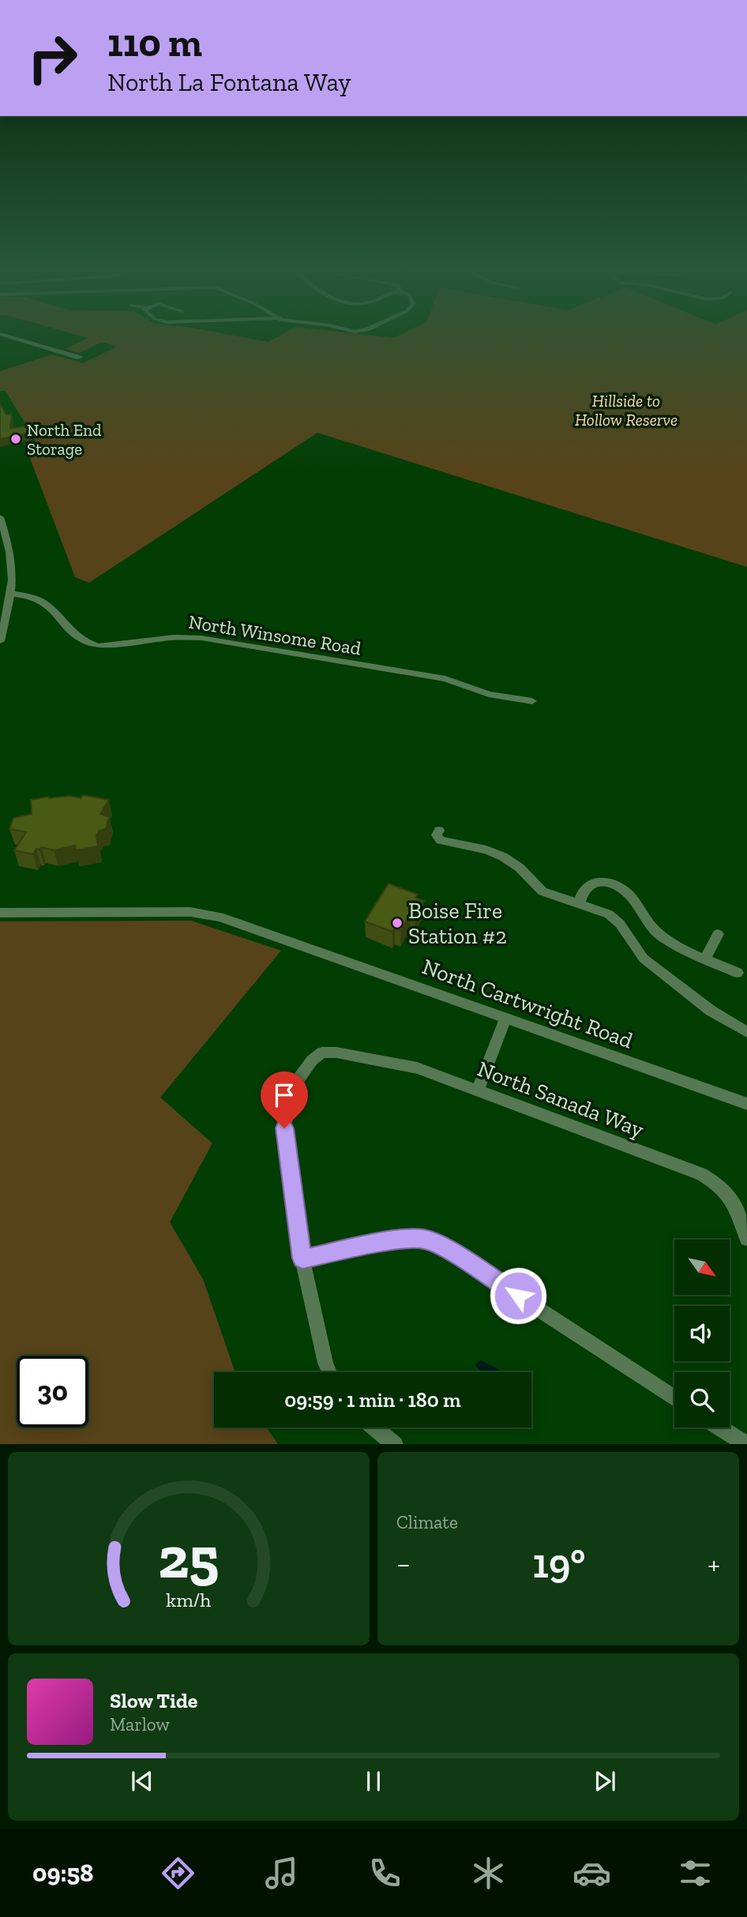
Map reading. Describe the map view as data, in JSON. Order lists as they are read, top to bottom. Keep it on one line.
{"streets":{"street":["North Winsome Road","North Cartwright Road","North Sanada Way"]},"parks":["Hillside to Hollow Reserve"],"places":["North End Storage","Boise Fire Station #2"],"north":"bottom right","page":{"turn":["110 m","North La Fontana Way"],"limit":"30","trip":"09:59 · 1 min · 180 m","tile":"Climate","heat":["−","19°","+"],"song":["Slow Tide","Marlow"],"tabs":"09:58","gauge":["25","km/h"]}}
